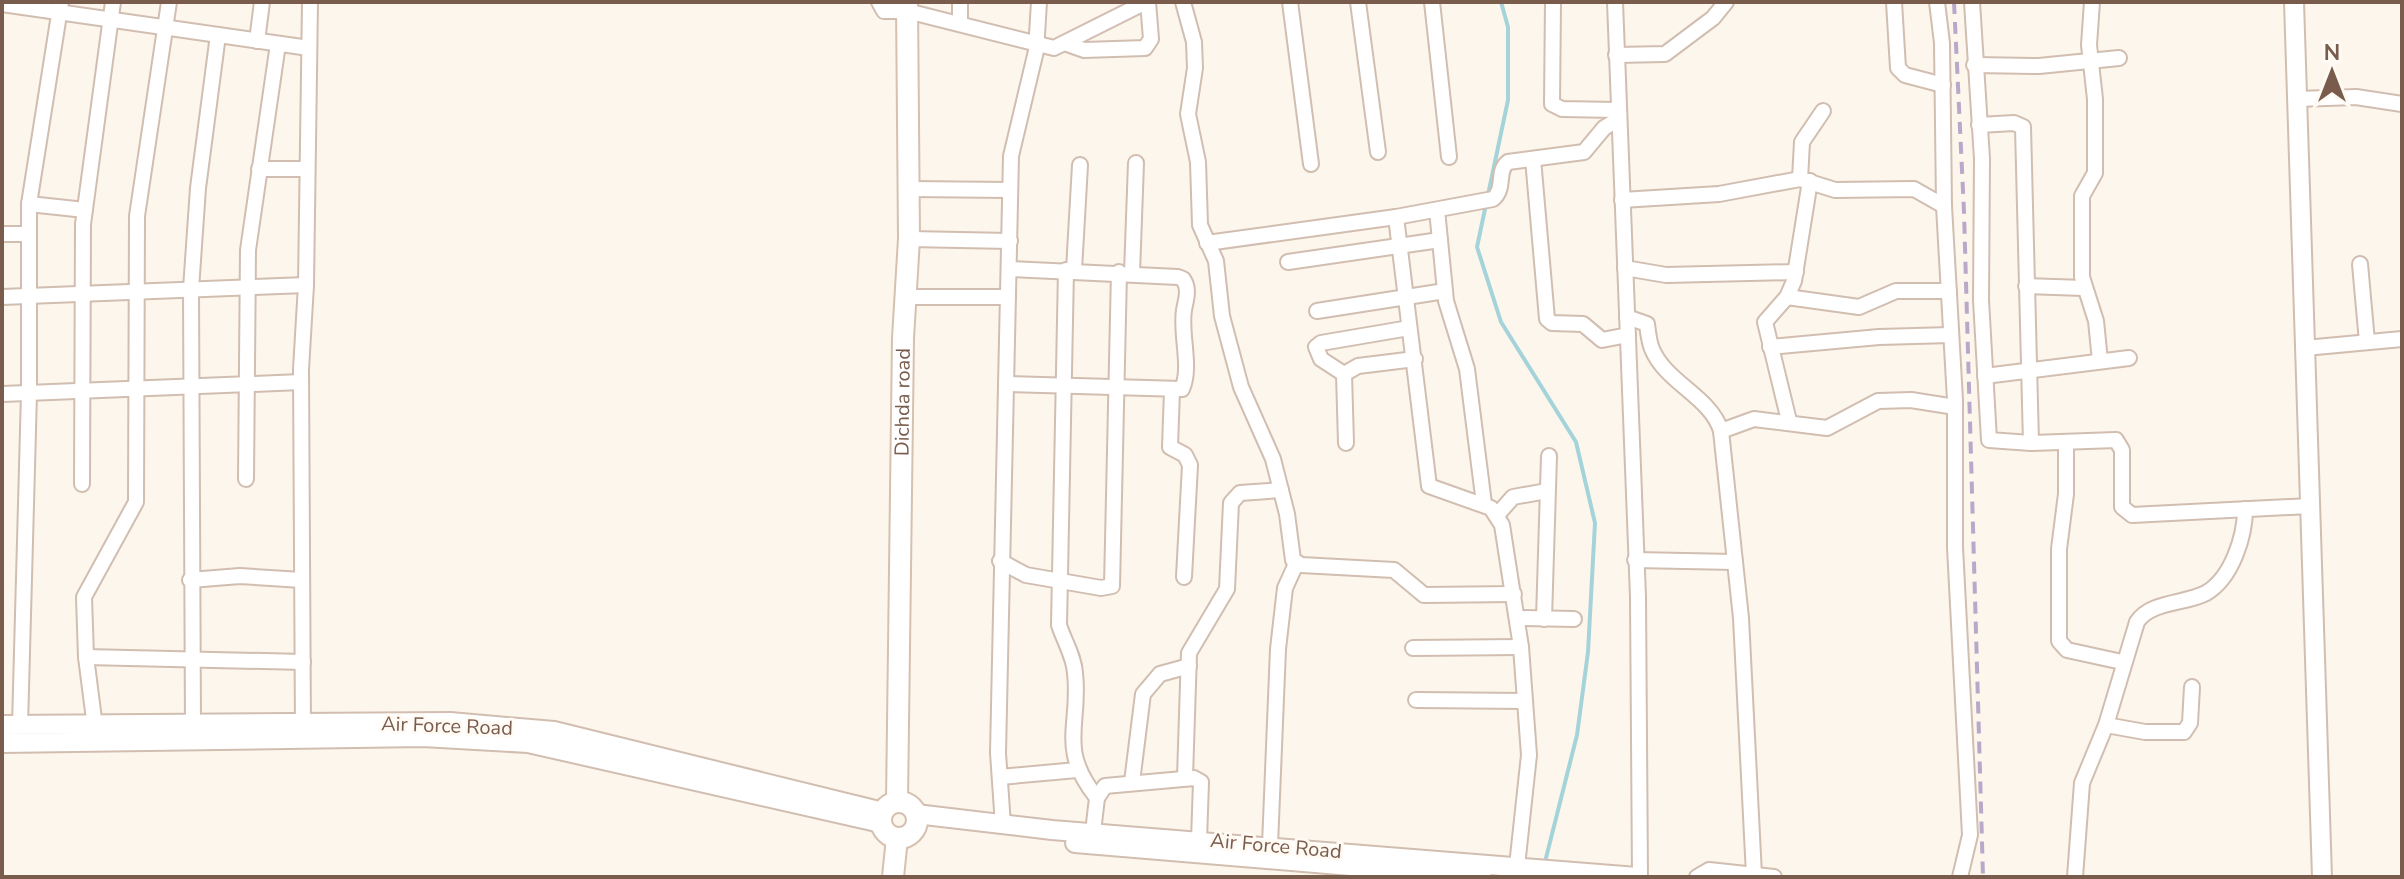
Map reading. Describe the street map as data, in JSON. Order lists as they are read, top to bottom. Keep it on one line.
{"streets":{"main road":["Dichda road"],"street":["Air Force Road"]},"crossings":[["Dichda road","Air Force Road"]],"north":"top"}
